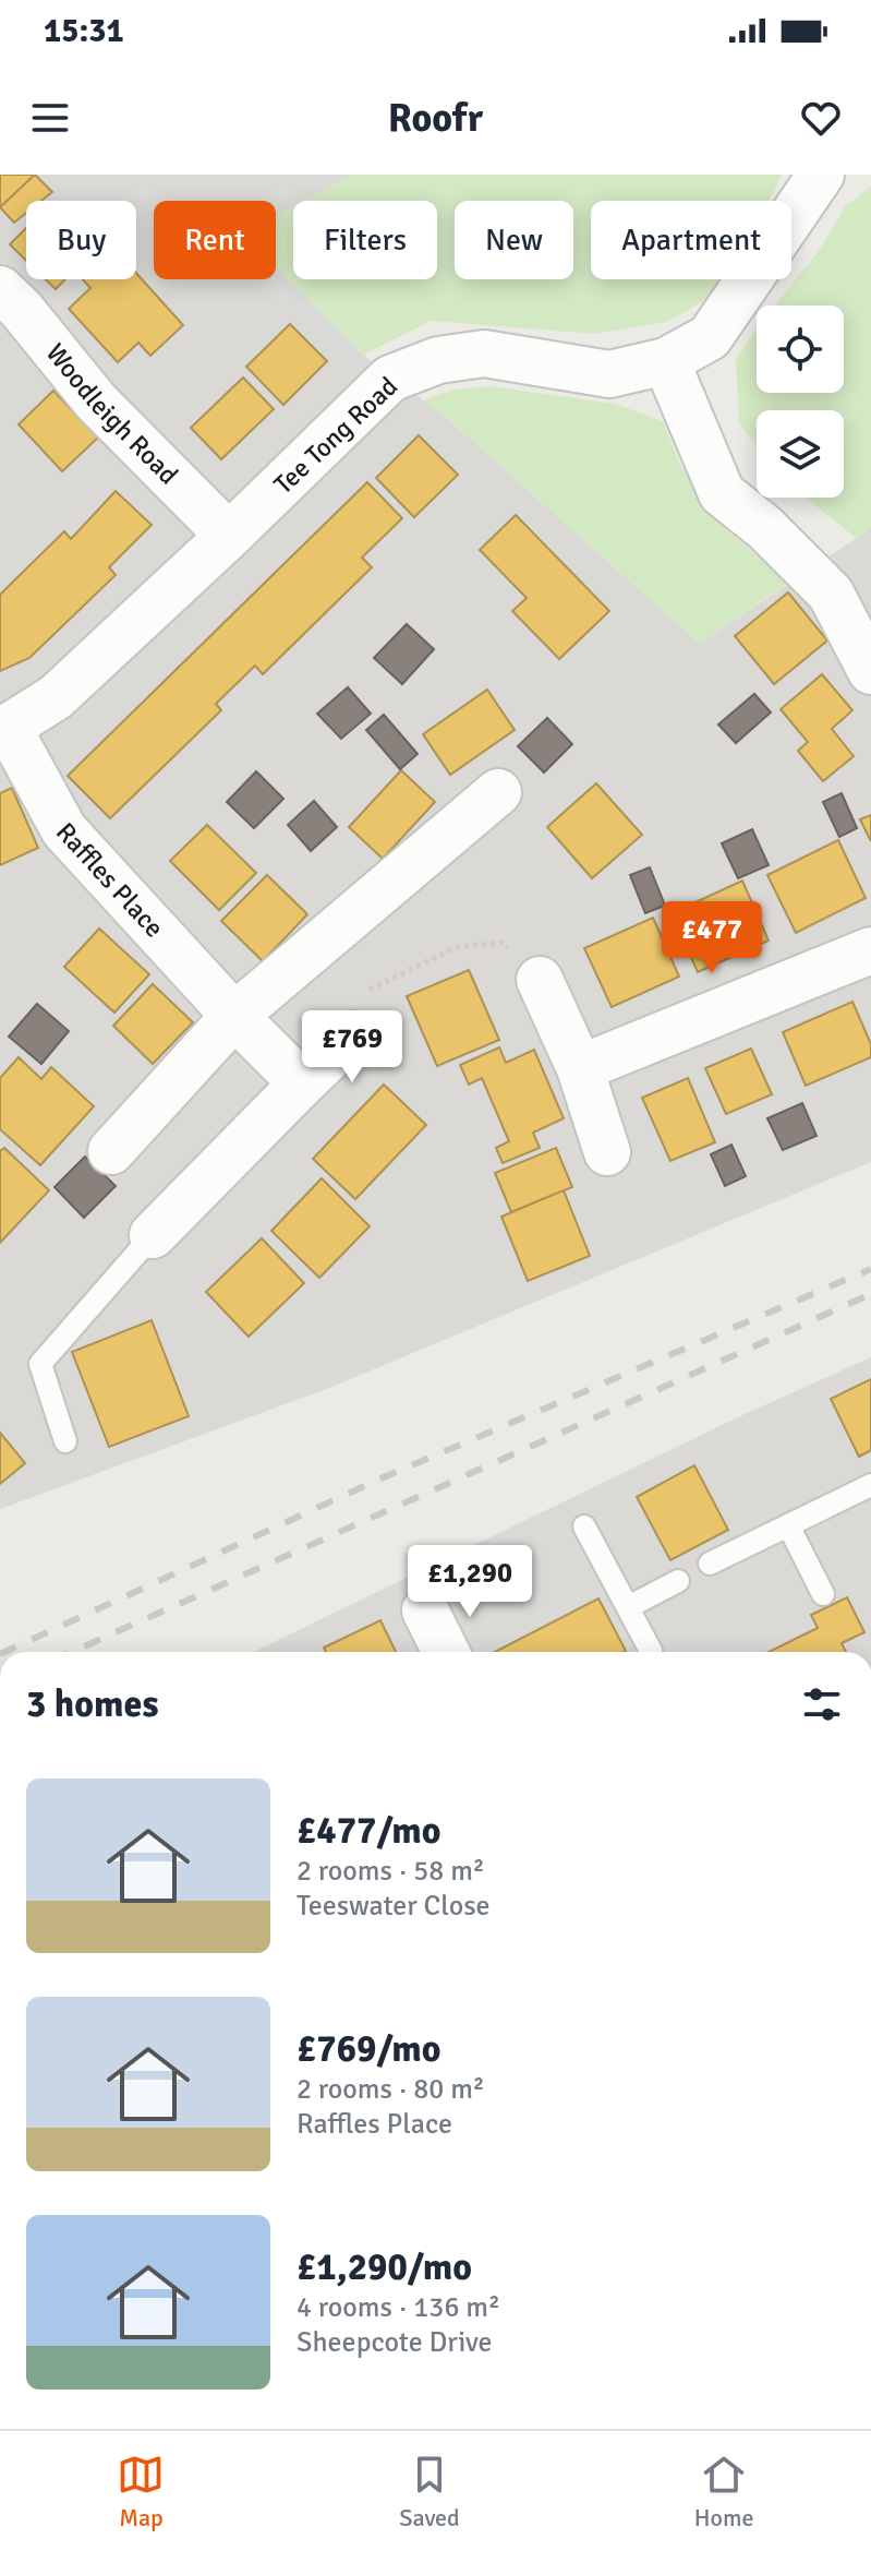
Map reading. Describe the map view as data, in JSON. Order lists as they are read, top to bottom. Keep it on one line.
{"streets":{"street":["Woodleigh Road","Tee Tong Road","Raffles Place"]},"crossings":[["Woodleigh Road","Tee Tong Road"],["Tee Tong Road","Raffles Place"]],"page":{"status":"15:31","header":"Roofr","chip":["Buy","Rent","Filters","New","Apartment"],"price":["£477","£769","£1,290"],"heading":"3 homes","list":[{"name":"£477/mo","note":"2 rooms · 58 m² · Teeswater Close"},{"name":"£769/mo","note":"2 rooms · 80 m² · Raffles Place"},{"name":"£1,290/mo","note":"4 rooms · 136 m² · Sheepcote Drive"}],"tabs":["Map","Saved","Home"]}}
